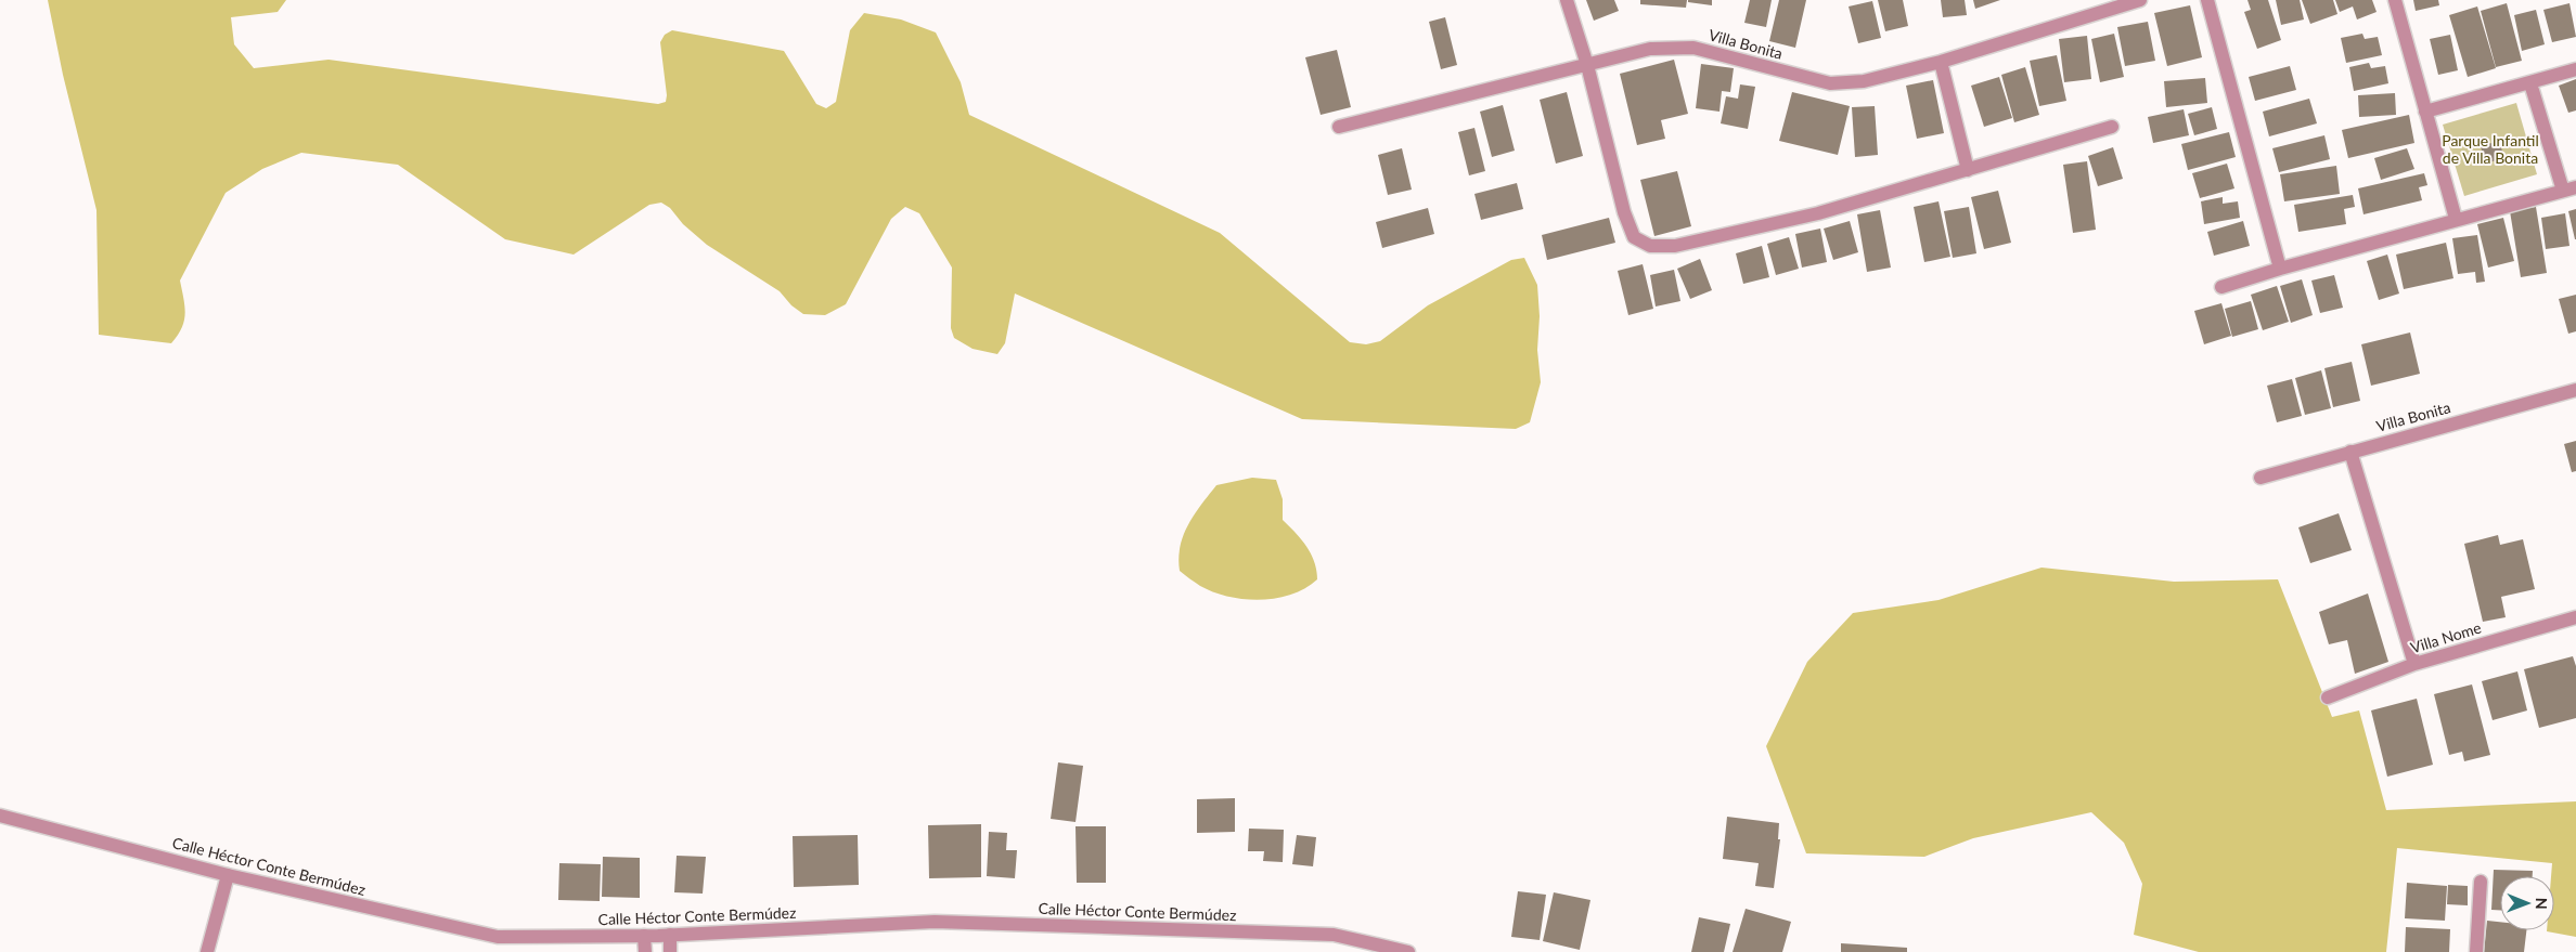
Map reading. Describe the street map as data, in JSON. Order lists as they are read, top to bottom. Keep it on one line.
{"streets":{"street":["Villa Bonita","Villa Nome","Calle Héctor Conte Bermúdez"]},"parks":["Parque Infantil de Villa Bonita"],"north":"right"}
